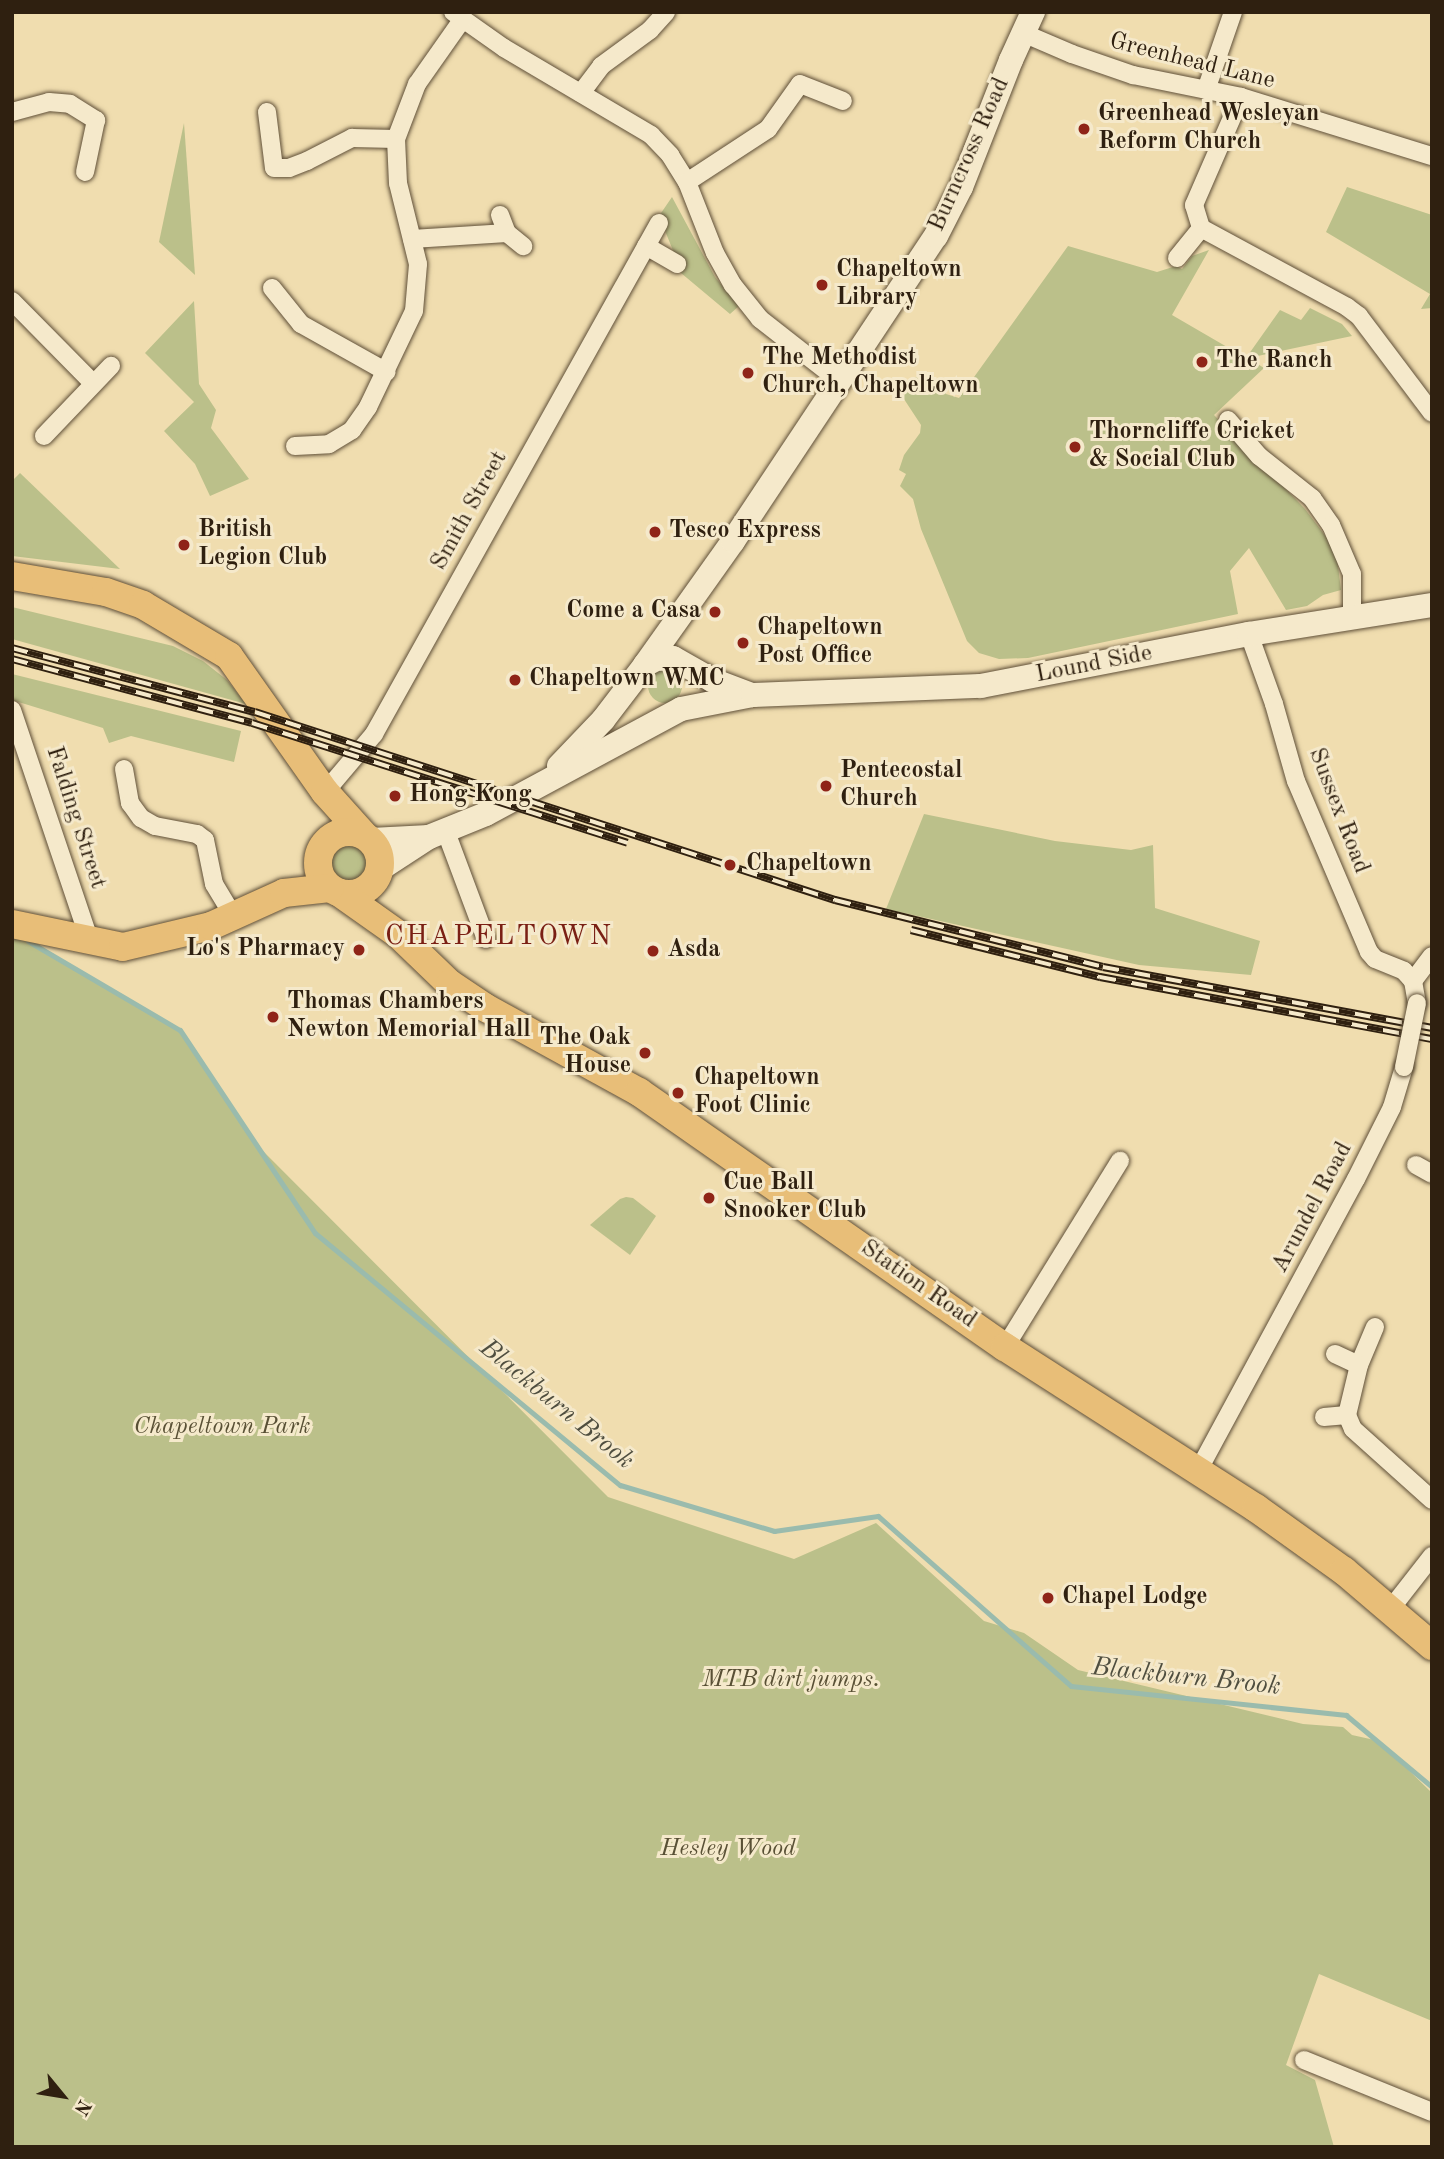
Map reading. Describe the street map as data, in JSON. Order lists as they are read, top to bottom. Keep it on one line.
{"streets":{"main road":["Burncross Road","Lound Side","Station Road"],"street":["Greenhead Lane","Smith Street","Sussex Road","Falding Street","Arundel Road"]},"crossings":[["Greenhead Lane","Burncross Road"],["Burncross Road","Lound Side"],["Lound Side","Sussex Road"],["Lound Side","Station Road"],["Sussex Road","Arundel Road"],["Arundel Road","Station Road"]],"districts":["CHAPELTOWN"],"water":["Blackburn Brook"],"parks":["Chapeltown Park","MTB dirt jumps.","Hesley Wood"],"places":["Greenhead Wesleyan Reform Church","Chapeltown Library","The Ranch","The Methodist Church, Chapeltown","Thorncliffe Cricket & Social Club","Tesco Express","British Legion Club","Come a Casa","Chapeltown Post Office","Chapeltown WMC","Pentecostal Church","Hong Kong","Chapeltown","Lo's Pharmacy","Asda","Thomas Chambers Newton Memorial Hall","The Oak House","Chapeltown Foot Clinic","Cue Ball Snooker Club","Chapel Lodge"],"north":"bottom right"}
